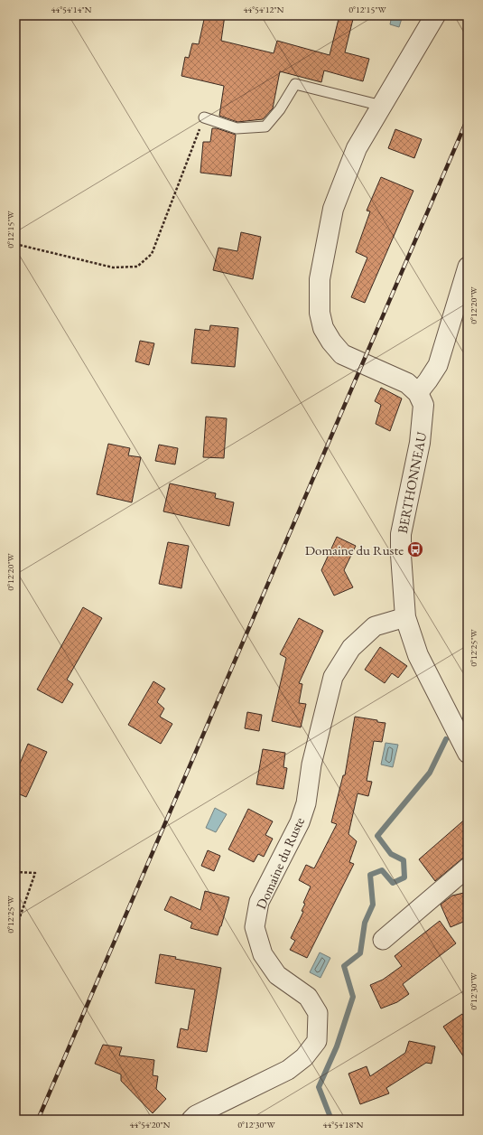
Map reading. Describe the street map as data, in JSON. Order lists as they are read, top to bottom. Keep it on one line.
{"streets":{"street":["BERTHONNEAU","Domaine du Ruste"]},"crossings":[["BERTHONNEAU","Domaine du Ruste"]],"places":{"bus stop":["Domaine du Ruste"]},"coordinates":["44°54'14\"N","44°54'12\"N","0°12'15\"W","0°12'20\"W","0°12'25\"W","0°12'30\"W","44°54'20\"N","44°54'18\"N"]}
